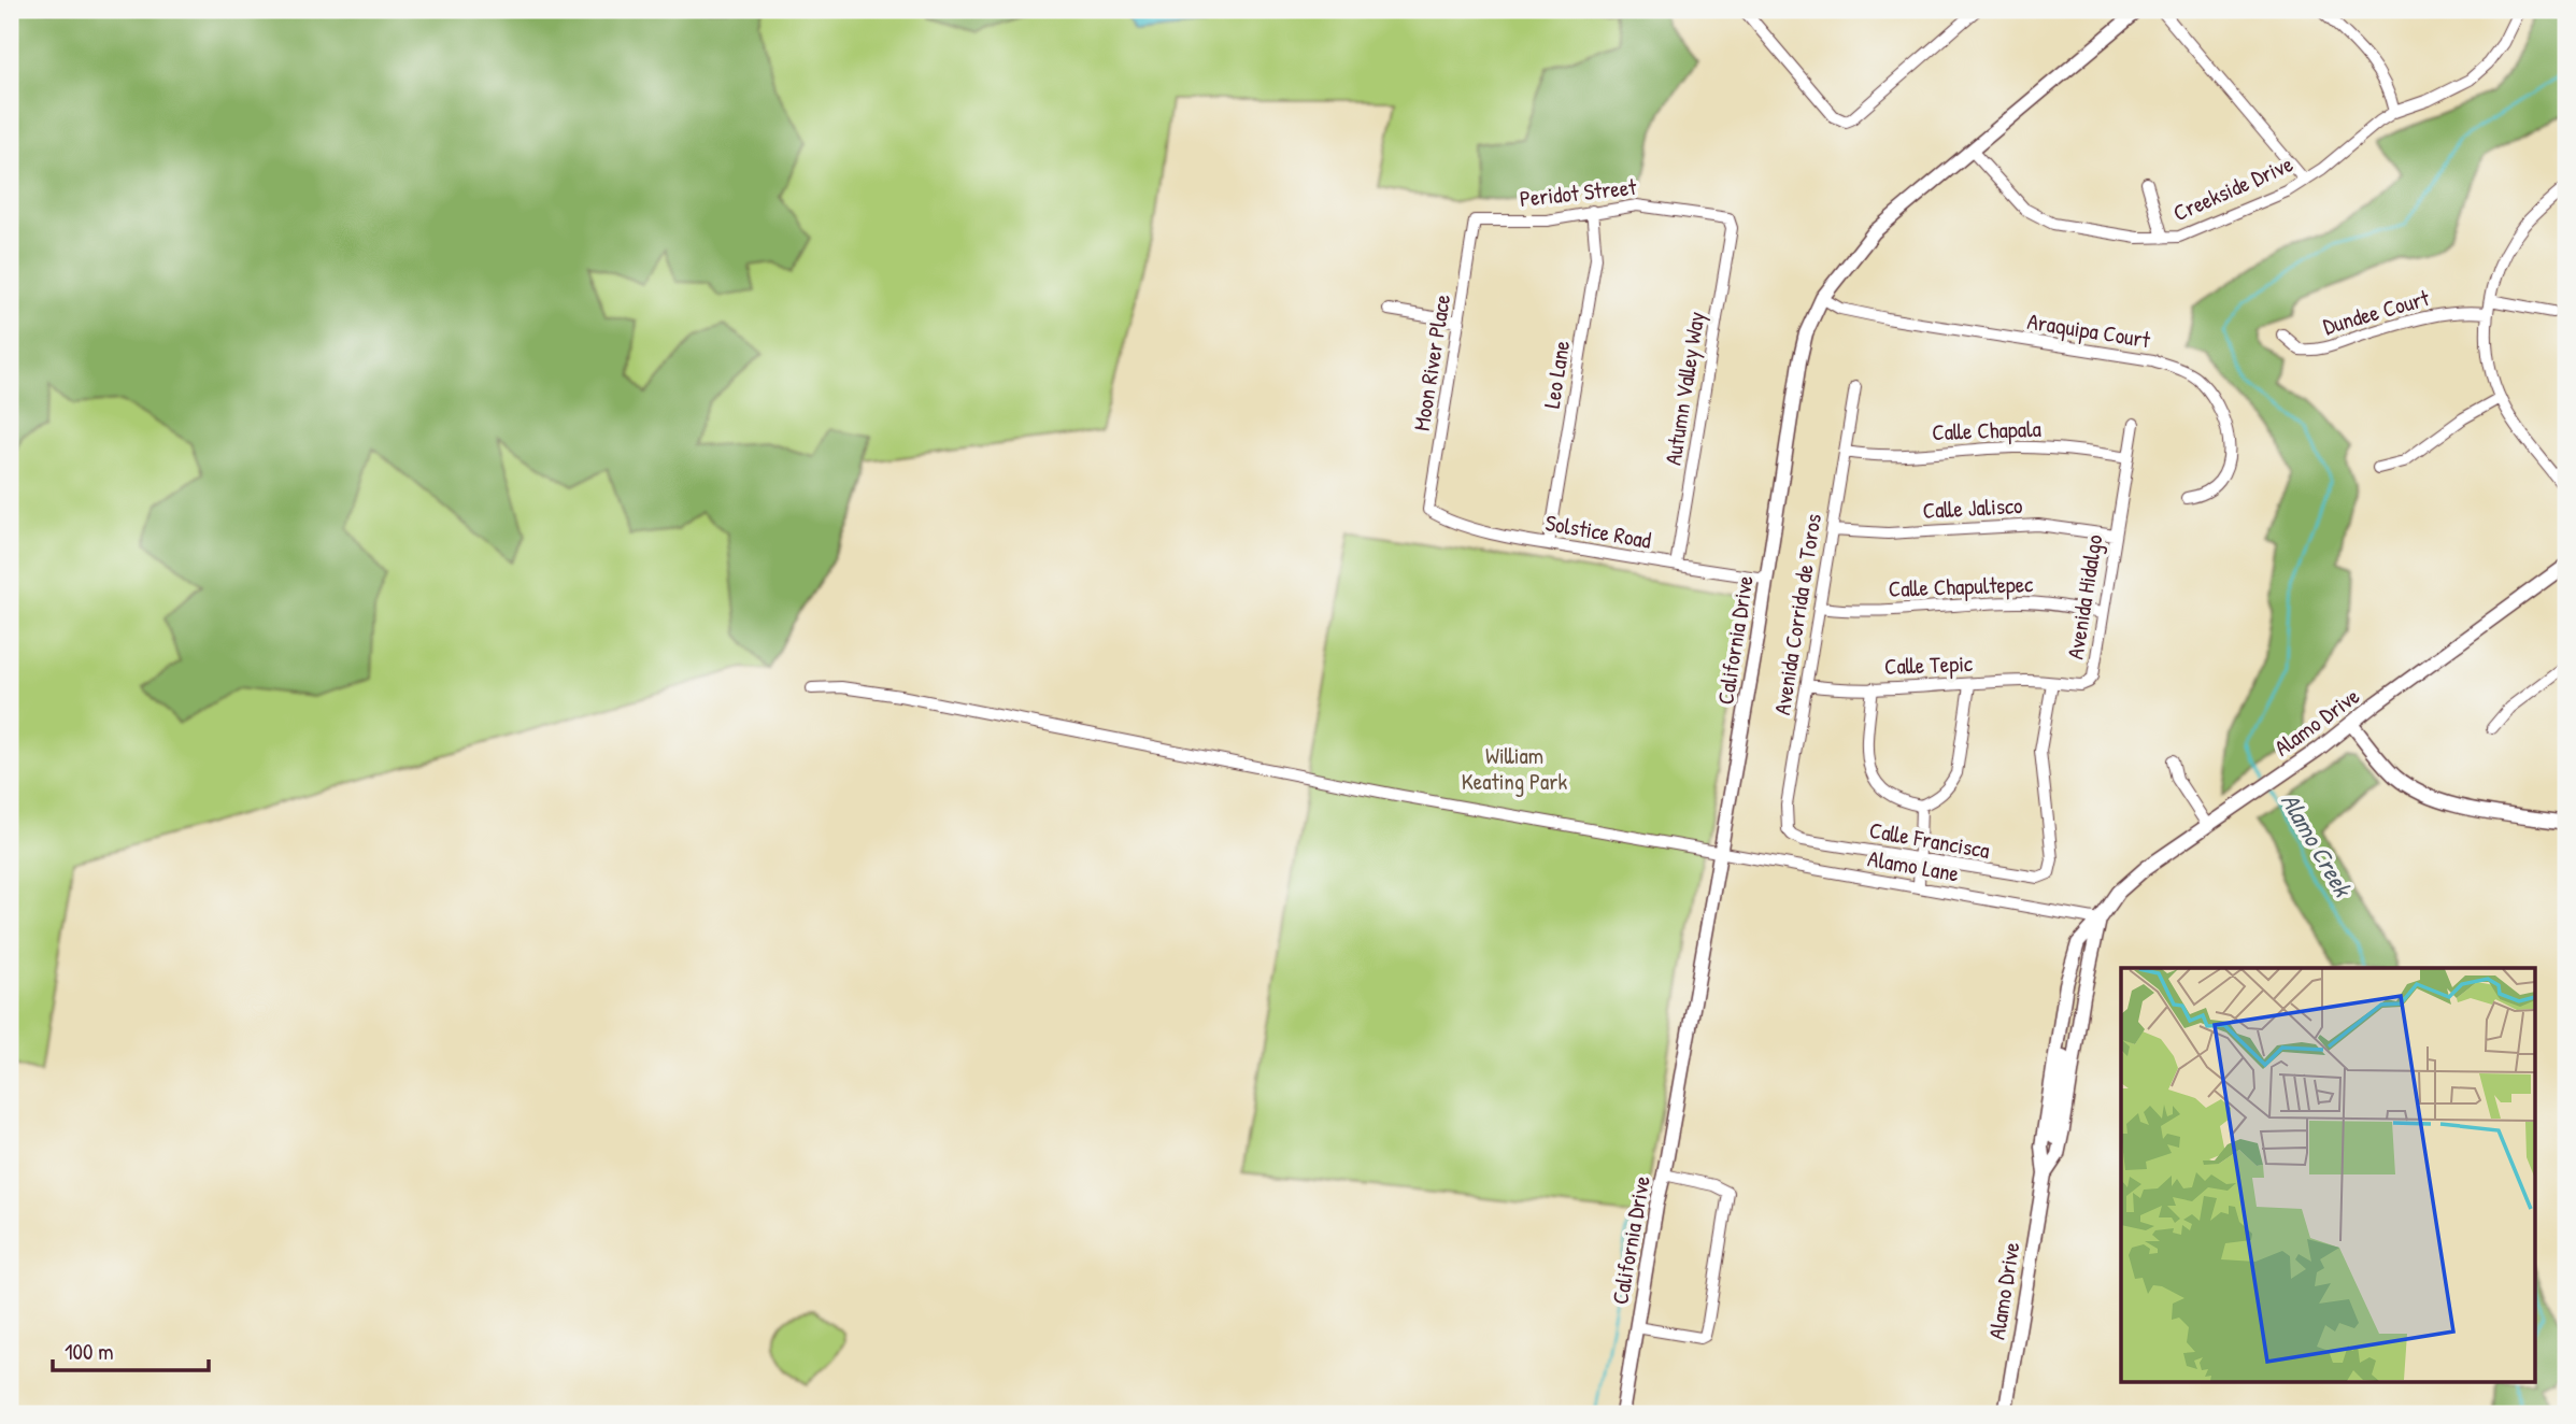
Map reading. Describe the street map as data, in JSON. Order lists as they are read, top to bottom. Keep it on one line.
{"streets":{"street":["Creekside Drive","Peridot Street","Dundee Court","Araquipa Court","Moon River Place","Leo Lane","Autumn Valley Way","Calle Chapala","Calle Jalisco","Solstice Road","Calle Chapultepec","Avenida Hidalgo","Avenida Corrida de Toros","California Drive","Calle Tepic","Alamo Drive","Calle Francisca","Alamo Lane"]},"crossings":[["Creekside Drive","California Drive"],["Peridot Street","Moon River Place"],["Peridot Street","Leo Lane"],["Peridot Street","Autumn Valley Way"],["Araquipa Court","California Drive"],["Moon River Place","Solstice Road"],["Leo Lane","Solstice Road"],["Autumn Valley Way","Solstice Road"],["Calle Chapala","Avenida Hidalgo"],["Calle Chapala","Avenida Corrida de Toros"],["Calle Jalisco","Avenida Hidalgo"],["Calle Jalisco","Avenida Corrida de Toros"],["Solstice Road","California Drive"],["Calle Chapultepec","Avenida Hidalgo"],["Calle Chapultepec","Avenida Corrida de Toros"],["Avenida Hidalgo","Calle Tepic"],["Avenida Hidalgo","Calle Francisca"],["Avenida Corrida de Toros","Calle Tepic"],["Avenida Corrida de Toros","Calle Francisca"],["California Drive","Alamo Lane"],["Alamo Drive","Alamo Lane"]],"water":["Alamo Creek"],"parks":["William Keating Park"],"scale_bar":"100 m"}
